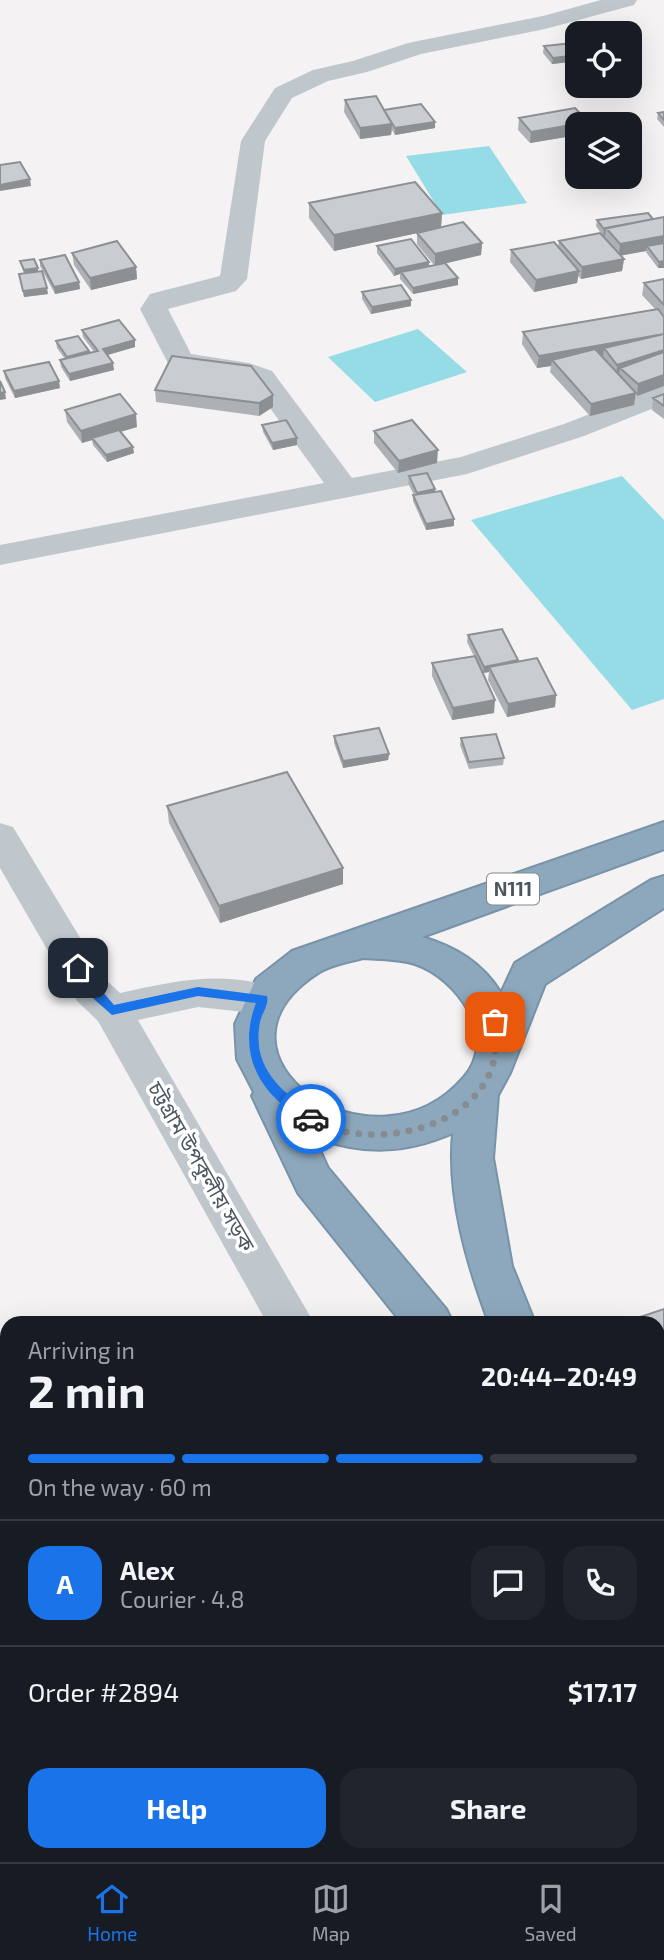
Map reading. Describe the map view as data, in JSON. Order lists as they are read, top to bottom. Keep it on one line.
{"streets":{"highway":["N111"],"street":["চট্টগ্রাম উপকূলীয় সড়ক"]},"page":{"heading":["2 min","Arriving in","20:44–20:49"],"panel":["Alex","Courier · 4.8","Order #2894","$17.17"],"bar":"On the way · 60 m","round":"A","buttons":["Help","Share"],"tabs":["Home","Map","Saved"]}}
